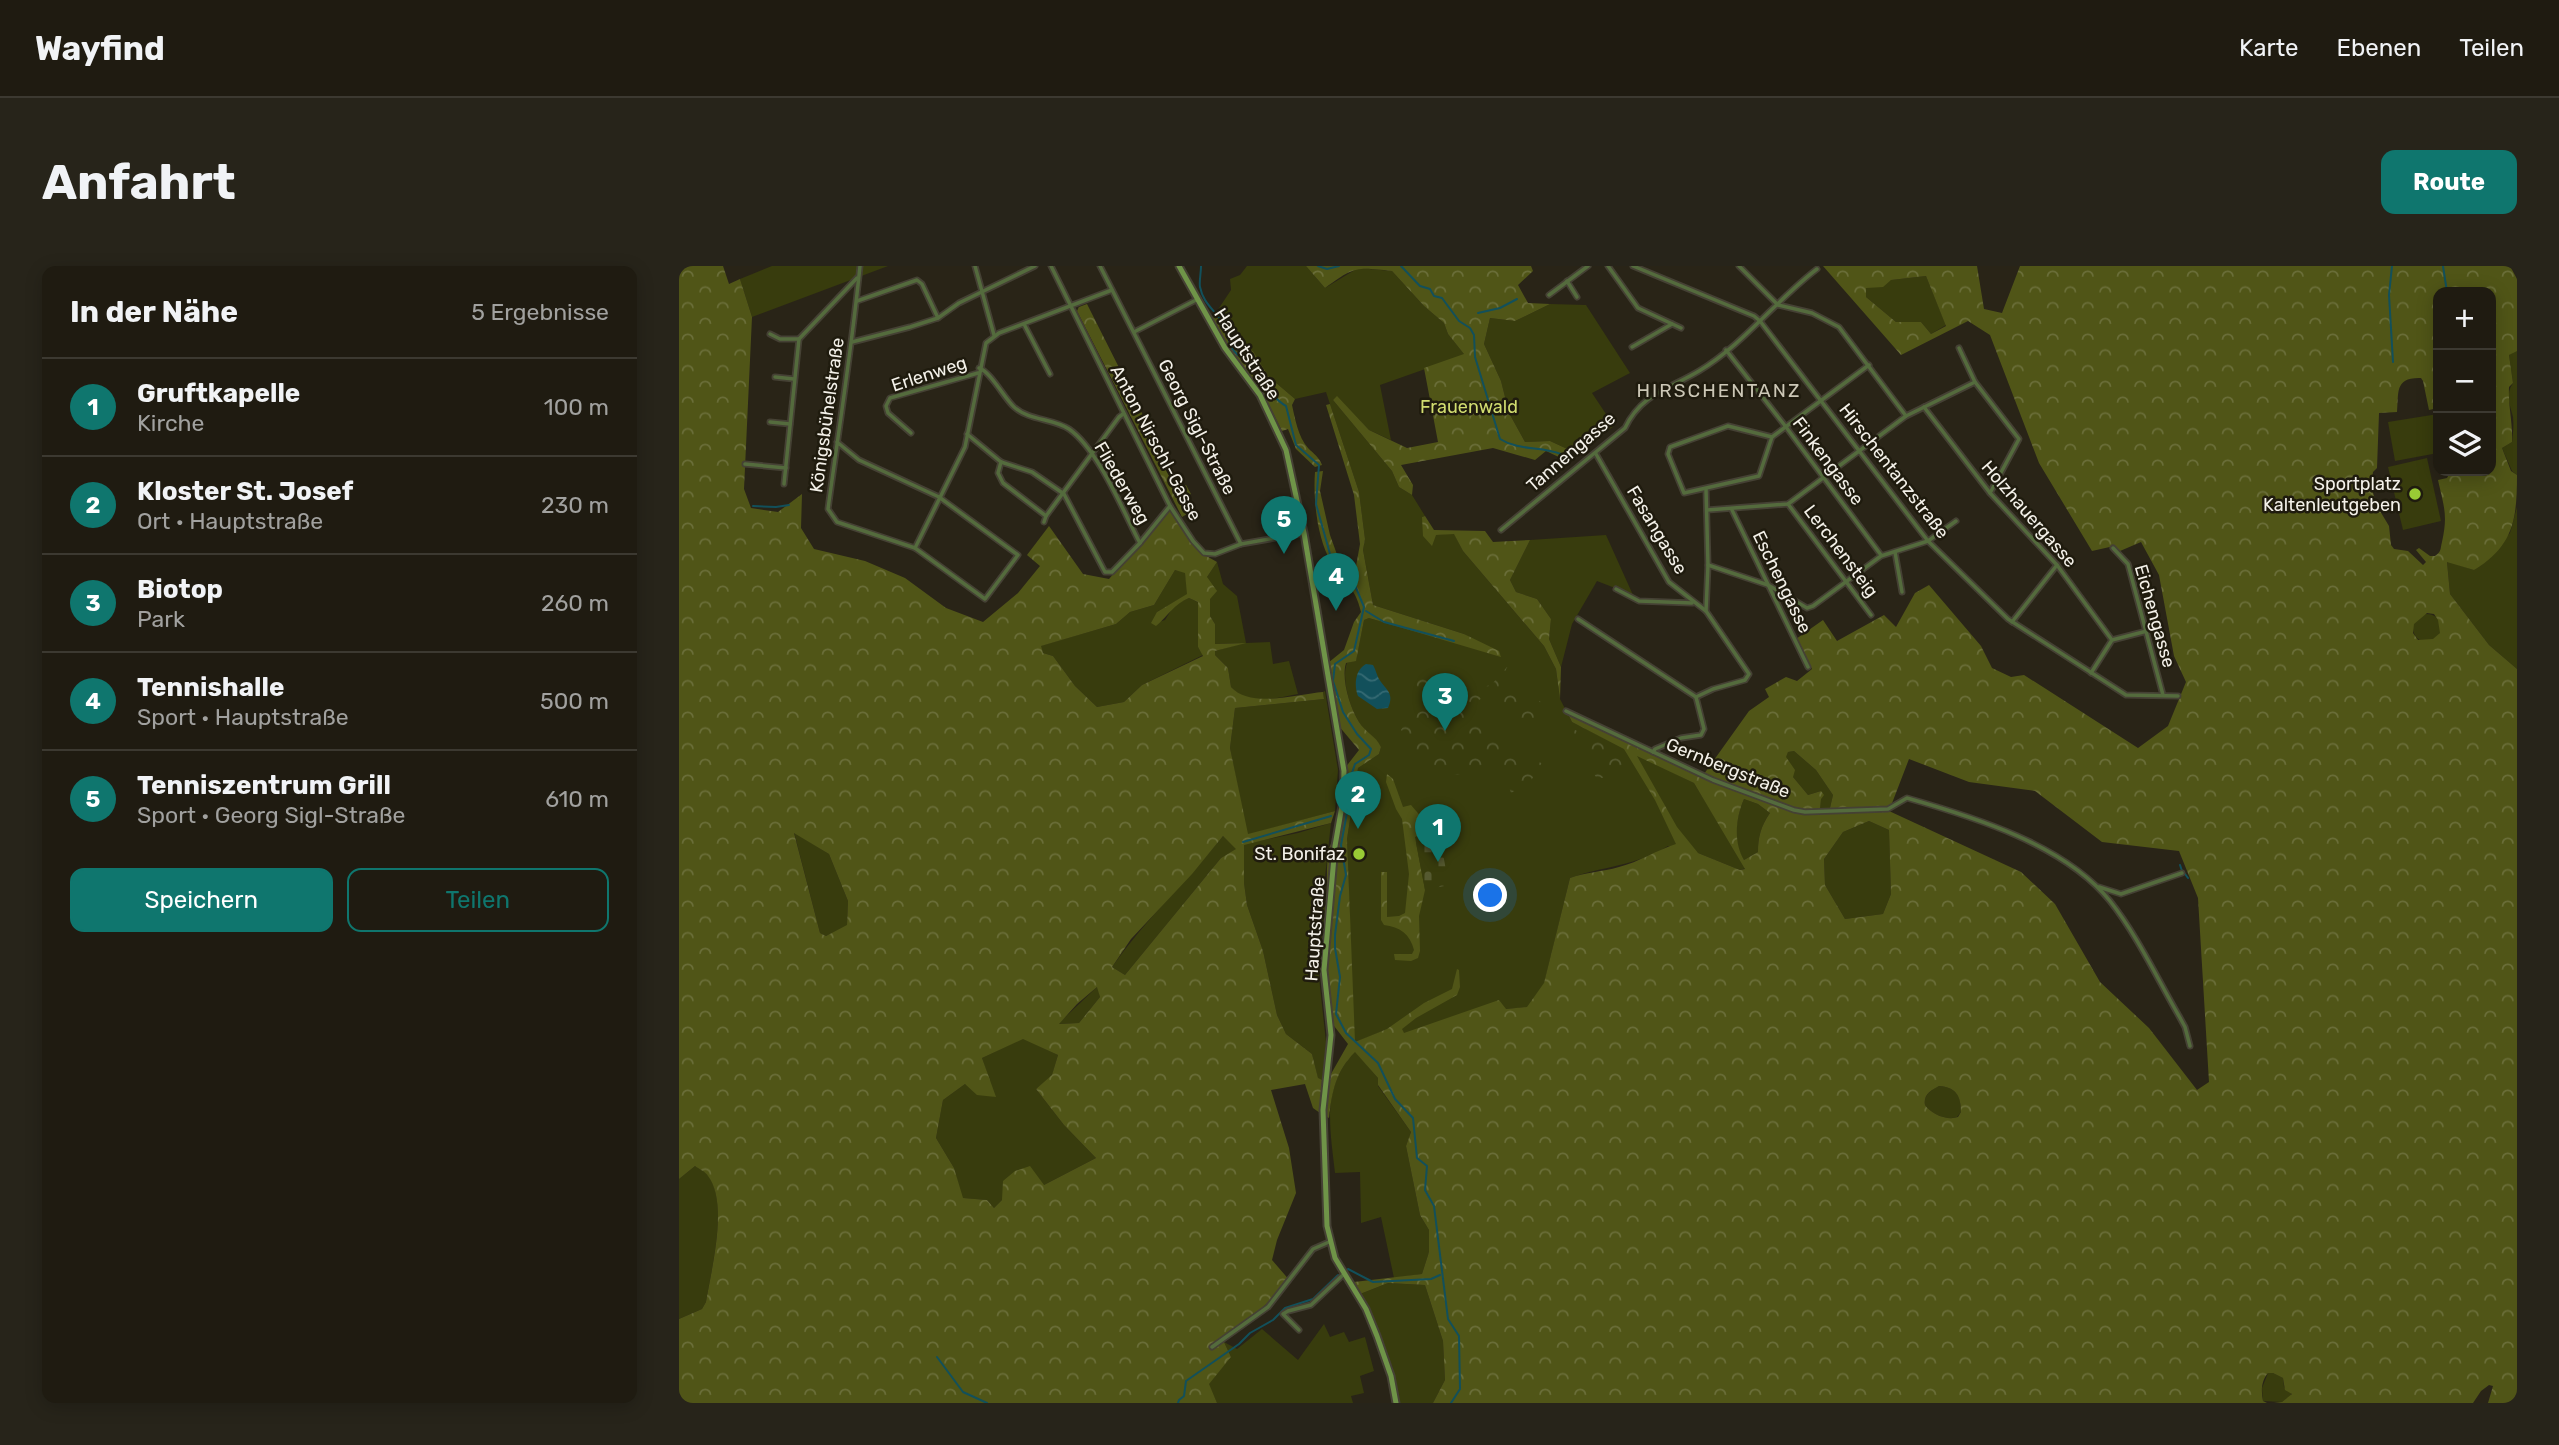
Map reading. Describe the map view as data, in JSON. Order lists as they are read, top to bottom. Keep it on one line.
{"streets":{"main road":["Hauptstraße"],"street":["Erlenweg","Königsbühelstraße","Georg Sigl-Straße","Anton Nirschl-Gasse","Tannengasse","Finkengasse","Hirschentanzstraße","Fliederweg","Holzhauergasse","Fasangasse","Lerchensteig","Eschengasse","Eichengasse","Gernbergstraße"]},"crossings":[["Erlenweg","Fliederweg"],["Georg Sigl-Straße","Anton Nirschl-Gasse"],["Tannengasse","Finkengasse"],["Tannengasse","Hirschentanzstraße"],["Tannengasse","Fasangasse"],["Hirschentanzstraße","Eichengasse"]],"districts":["HIRSCHENTANZ"],"parks":["Frauenwald"],"places":["Sportplatz Kaltenleutgeben","St. Bonifaz"],"page":{"header":"Wayfind","nav":["Karte","Ebenen","Teilen"],"buttons":["Route",["Speichern","Teilen"]],"title":"Anfahrt","heading":["In der Nähe","5 Ergebnisse"],"map_buttons":["+","−"],"list":[{"mark":"1","name":"Gruftkapelle","note":"Kirche","value":"100 m"},{"mark":"2","name":"Kloster St. Josef","note":"Ort · Hauptstraße","value":"230 m"},{"mark":"3","name":"Biotop","note":"Park","value":"260 m"},{"mark":"4","name":"Tennishalle","note":"Sport · Hauptstraße","value":"500 m"},{"mark":"5","name":"Tenniszentrum Grill","note":"Sport · Georg Sigl-Straße","value":"610 m"}],"pins":["5","4","3","2","1"]}}
